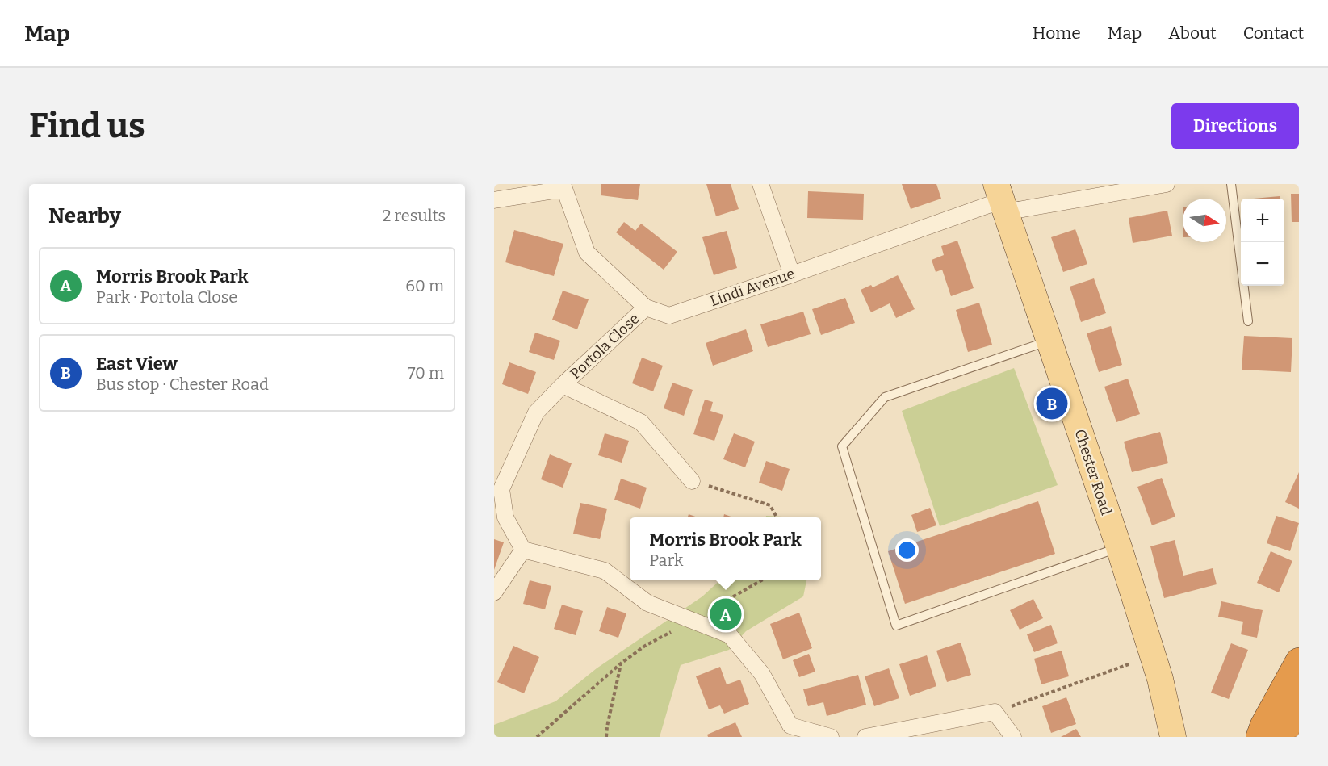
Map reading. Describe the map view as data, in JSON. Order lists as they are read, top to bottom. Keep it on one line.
{"streets":{"main road":["Chester Road"],"street":["Lindi Avenue","Portola Close"]},"crossings":[["Lindi Avenue","Portola Close"],["Lindi Avenue","Chester Road"]],"north":"right","page":{"header":"Map","nav":["Home","Map","About","Contact"],"buttons":"Directions","title":"Find us","heading":["Nearby","2 results"],"map_buttons":["+","−"],"list":[{"mark":"A","name":"Morris Brook Park","note":"Park · Portola Close","value":"60 m"},{"mark":"B","name":"East View","note":"Bus stop · Chester Road","value":"70 m"}],"pins":["B","A"],"popup":["Morris Brook Park","Park"]}}
